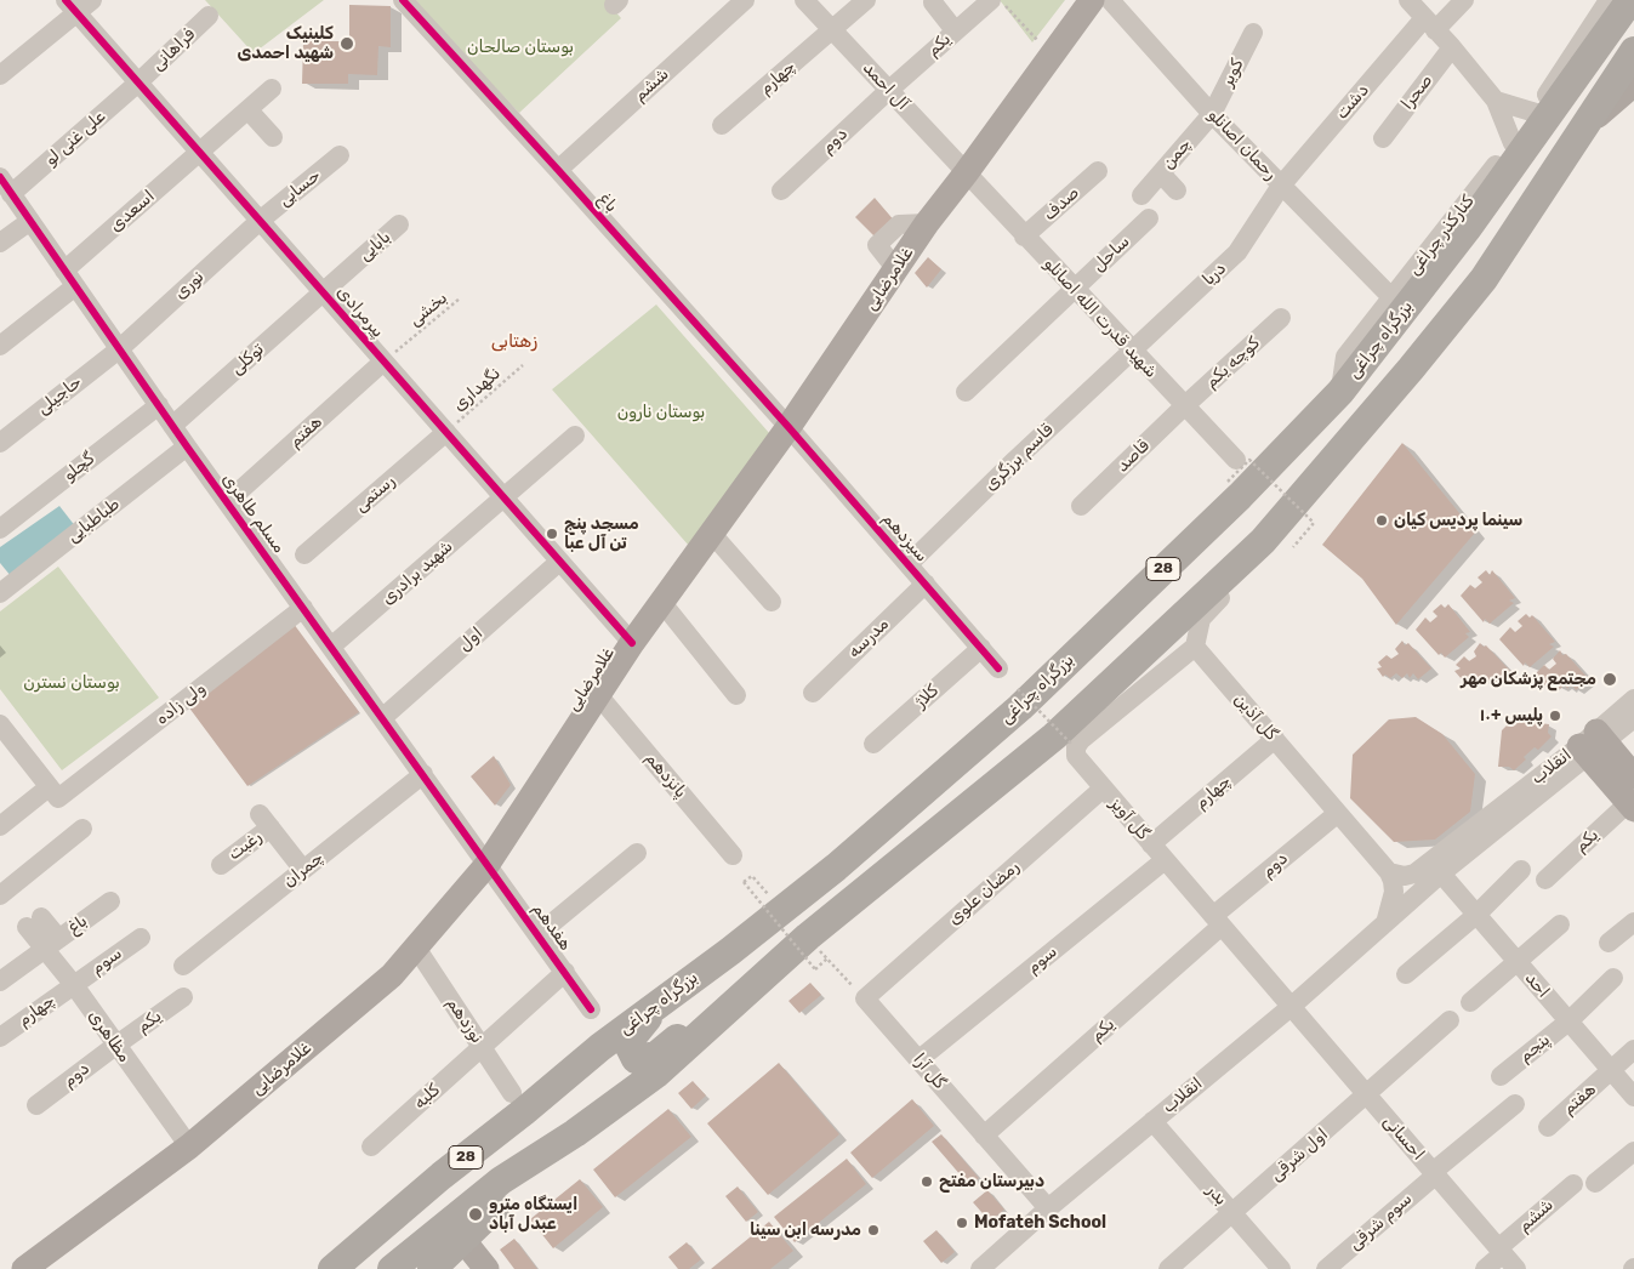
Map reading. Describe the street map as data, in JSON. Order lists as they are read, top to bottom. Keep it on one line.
{"streets":{"highway":["بزرگراه چراغی","28"],"main road":["غلامرضایی"],"street":["یکم","فراهانی","کویر","چهارم","ششم","آل احمد","صحرا","دشت","علی غنی لو","دوم","رحمان اصانلو","چمن","حسابی","باغ","صدف","اسعدی","کنارکذر چراغی","بابایی","ساحل","دریا","نوری","پیرمرادی","شهید قدرت الله اصانلو","توکلی","کوچه یکم","حاجیلی","هفتم","قاصد","قاسم برزگری","گچلو","رستمی","مسلم طاهری","طباطبایی","سیزدهم","شهید برادری","مدرسه","اول","کلاژ","ولی زاده","گل آذین","انقلاب","پانزدهم","گل آویز","رغبت","چمران","رمضان علوی","هفدهم","سوم","احد","نوزدهم","مظاهری","پنجم","گل آرا","کلبه","احسانی","اول شرقی","بدر","سوم شرقی"],"path":["بخشی","نگهداری"]},"crossings":[["یکم","آل احمد"],["یکم","دوم"],["یکم","گل آویز"],["یکم","مظاهری"],["یکم","گل آرا"],["فراهانی","علی غنی لو"],["فراهانی","پیرمرادی"],["کویر","رحمان اصانلو"],["کویر","چمن"],["چهارم","آل احمد"],["چهارم","گل آذین"],["چهارم","گل آویز"],["چهارم","سوم"],["چهارم","مظاهری"],["ششم","باغ"],["ششم","احسانی"],["آل احمد","دوم"],["آل احمد","غلامرضایی"],["آل احمد","شهید قدرت الله اصانلو"],["دشت","رحمان اصانلو"],["دشت","دریا"],["علی غنی لو","پیرمرادی"],["علی غنی لو","مسلم طاهری"],["دوم","گل آذین"],["دوم","گل آویز"],["دوم","مظاهری"],["رحمان اصانلو","چمن"],["رحمان اصانلو","کنارکذر چراغی"],["رحمان اصانلو","دریا"],["حسابی","نوری"],["حسابی","پیرمرادی"],["باغ","غلامرضایی"],["باغ","سیزدهم"],["باغ","مظاهری"],["صدف","شهید قدرت الله اصانلو"],["اسعدی","پیرمرادی"],["اسعدی","مسلم طاهری"],["کنارکذر چراغی","بزرگراه چراغی"],["بابایی","پیرمرادی"],["بابایی","توکلی"],["ساحل","شهید قدرت الله اصانلو"],["دریا","شهید قدرت الله اصانلو"],["دریا","قاسم برزگری"],["غلامرضایی","پیرمرادی"],["غلامرضایی","شهید قدرت الله اصانلو"],["غلامرضایی","مسلم طاهری"],["غلامرضایی","سیزدهم"],["غلامرضایی","پانزدهم"],["غلامرضایی","هفدهم"],["غلامرضایی","نوزدهم"],["غلامرضایی","مظاهری"],["نوری","پیرمرادی"],["نوری","حاجیلی"],["نوری","مسلم طاهری"],["بخشی","پیرمرادی"],["بخشی","هفتم"],["پیرمرادی","توکلی"],["پیرمرادی","نگهداری"],["پیرمرادی","هفتم"],["پیرمرادی","رستمی"],["پیرمرادی","شهید برادری"],["پیرمرادی","اول"],["شهید قدرت الله اصانلو","کوچه یکم"],["شهید قدرت الله اصانلو","قاصد"],["شهید قدرت الله اصانلو","قاسم برزگری"],["توکلی","مسلم طاهری"],["کوچه یکم","قاصد"],["نگهداری","رستمی"],["حاجیلی","مسلم طاهری"],["هفتم","مسلم طاهری"],["هفتم","احد"],["قاسم برزگری","سیزدهم"],["گچلو","مسلم طاهری"],["مسلم طاهری","طباطبایی"],["مسلم طاهری","شهید برادری"],["مسلم طاهری","اول"],["مسلم طاهری","ولی زاده"],["مسلم طاهری","چمران"],["مسلم طاهری","هفدهم"],["سیزدهم","مدرسه"],["سیزدهم","کلاژ"],["گل آذین","انقلاب"],["گل آذین","گل آویز"],["انقلاب","گل آویز"],["انقلاب","احد"],["انقلاب","گل آرا"],["انقلاب","احسانی"],["انقلاب","بدر"],["گل آویز","رمضان علوی"],["گل آویز","سوم"],["گل آویز","احسانی"],["رغبت","چمران"],["رمضان علوی","گل آرا"],["هفدهم","کلبه"],["سوم","مظاهری"],["سوم","گل آرا"],["احد","پنجم"],["نوزدهم","کلبه"],["احسانی","اول شرقی"],["احسانی","سوم شرقی"],["اول شرقی","بدر"]],"districts":["زهتابی"],"parks":["بوستان صالحان","بوستان نارون","بوستان نسترن"],"places":["کلینیک شهید احمدی","سینما پردیس کیان","مسجد پنج تن آل عبا","مجتمع پزشکان مهر","پلیس +۱۰","دبیرستان مفتح","ایستگاه مترو عبدل آباد","Mofateh School","مدرسه ابن سینا"]}
